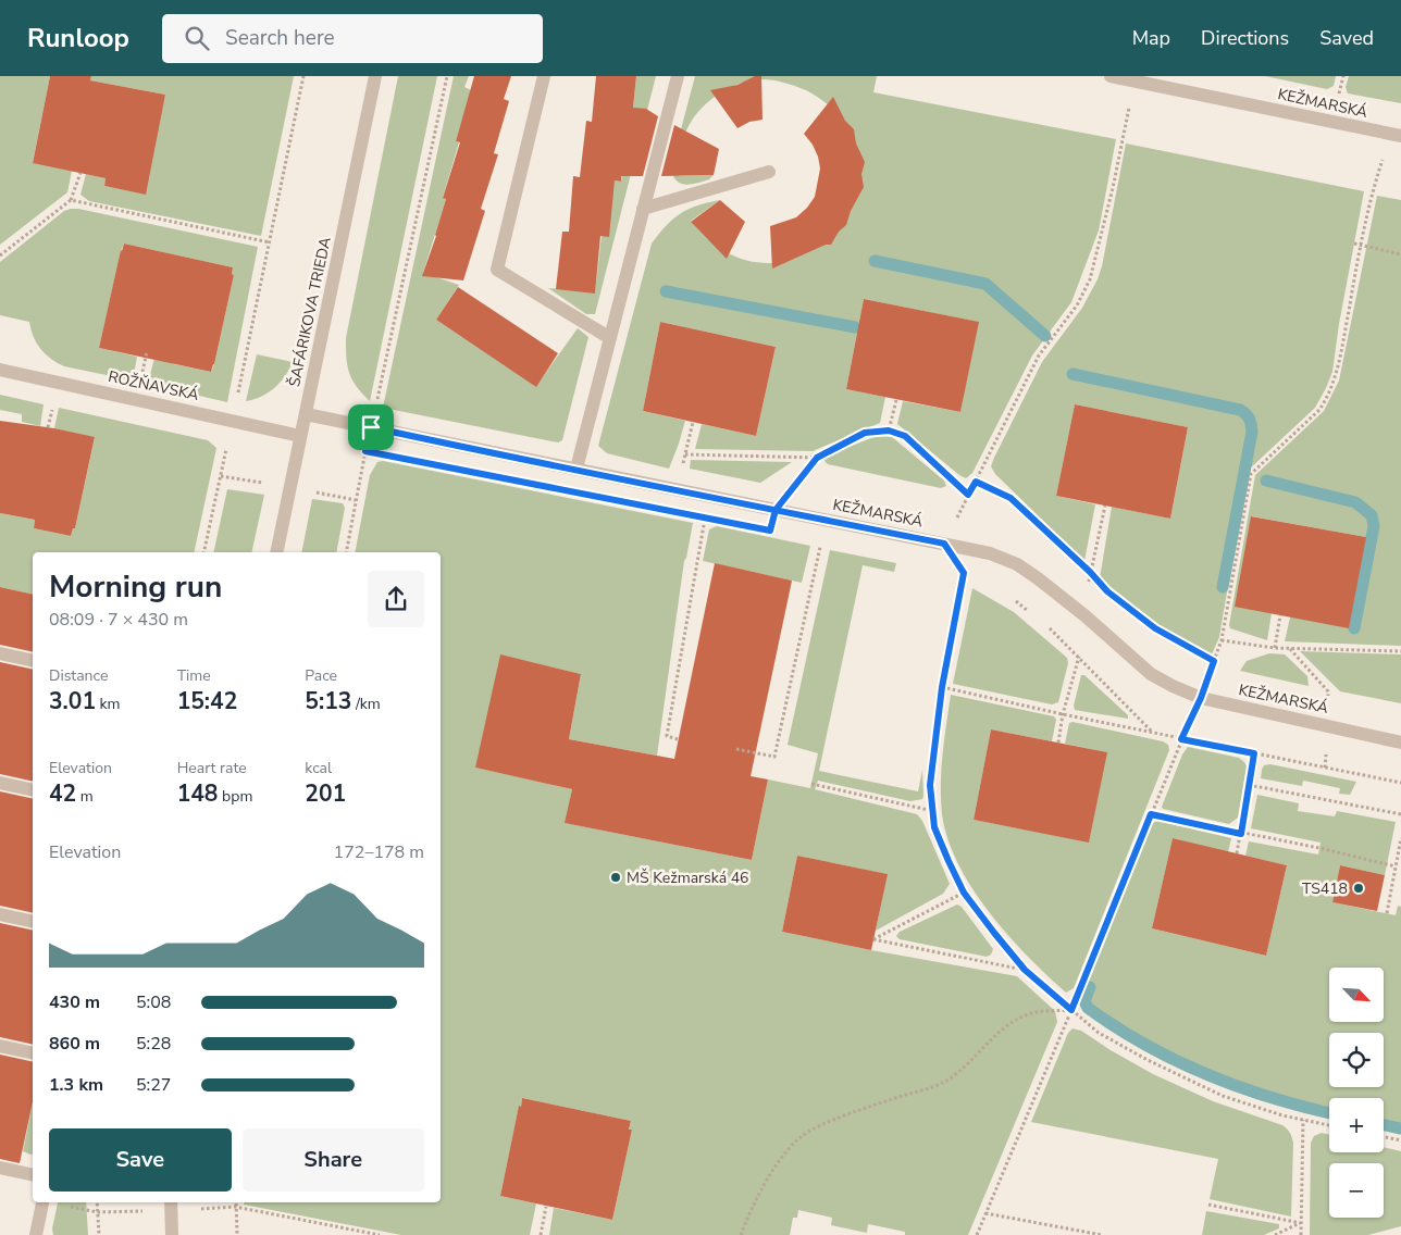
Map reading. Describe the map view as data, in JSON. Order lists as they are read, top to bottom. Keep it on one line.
{"streets":{"street":["KEŽMARSKÁ","ŠAFÁRIKOVA TRIEDA","ROŽŇAVSKÁ"]},"crossings":[["KEŽMARSKÁ","ŠAFÁRIKOVA TRIEDA"],["ŠAFÁRIKOVA TRIEDA","ROŽŇAVSKÁ"]],"places":["MŠ Kežmarská 46","TS418"],"north":"bottom right","page":{"header":"Runloop","search":"Search here","nav":["Map","Directions","Saved"],"heading":["Morning run","08:09 · 7 × 430 m"],"stats":[["Distance","3.01 km"],["Time","15:42"],["Pace","5:13 /km"],["Elevation","42 m"],["Heart rate","148 bpm"],["kcal","201"]],"chart":["Elevation","172–178 m"],"map_buttons":["+","−"],"list":[{"name":"430 m","note":"5:08"},{"name":"860 m","note":"5:28"},{"name":"1.3 km","note":"5:27"}],"buttons":["Save","Share"]}}
